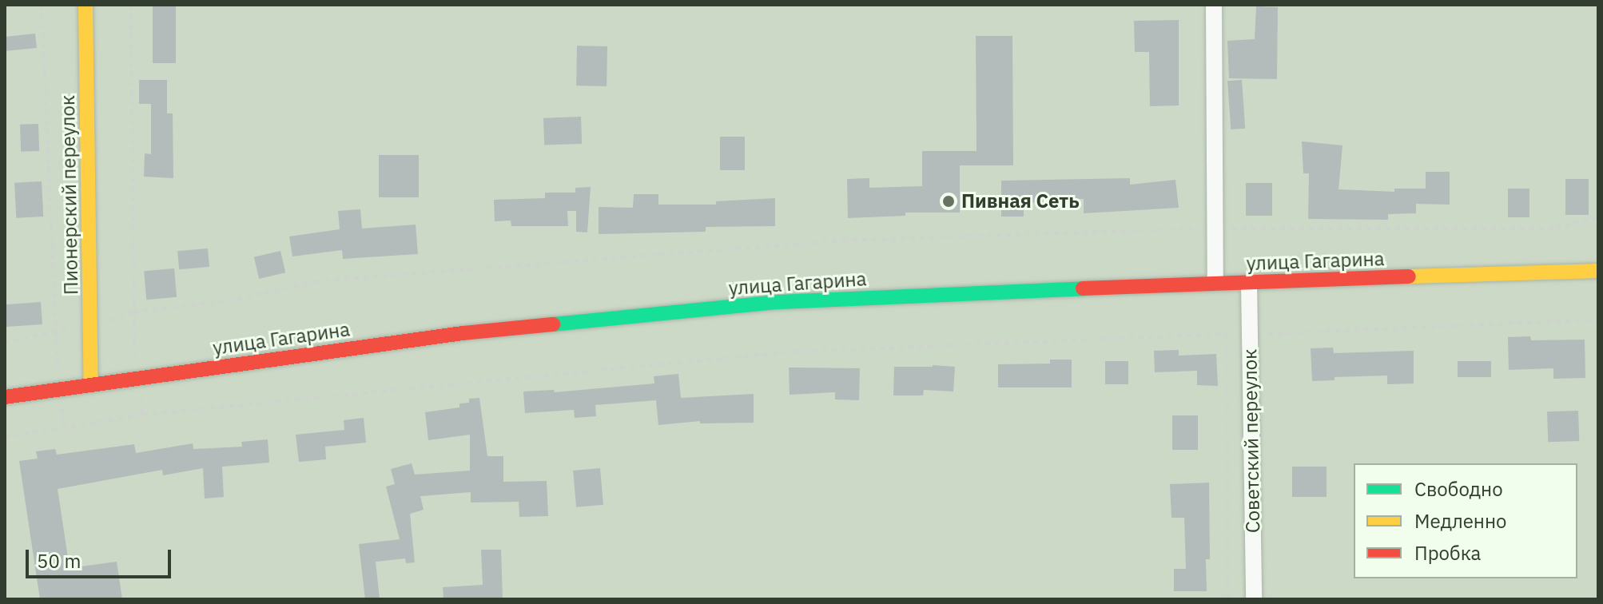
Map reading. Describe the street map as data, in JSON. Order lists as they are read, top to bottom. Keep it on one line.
{"streets":{"main road":["Пионерский переулок","улица Гагарина"],"street":["Советский переулок"]},"crossings":[["Пионерский переулок","улица Гагарина"],["улица Гагарина","Советский переулок"]],"places":["Пивная Сеть"],"legend":["Свободно","Медленно","Пробка"],"scale_bar":"50 m"}
